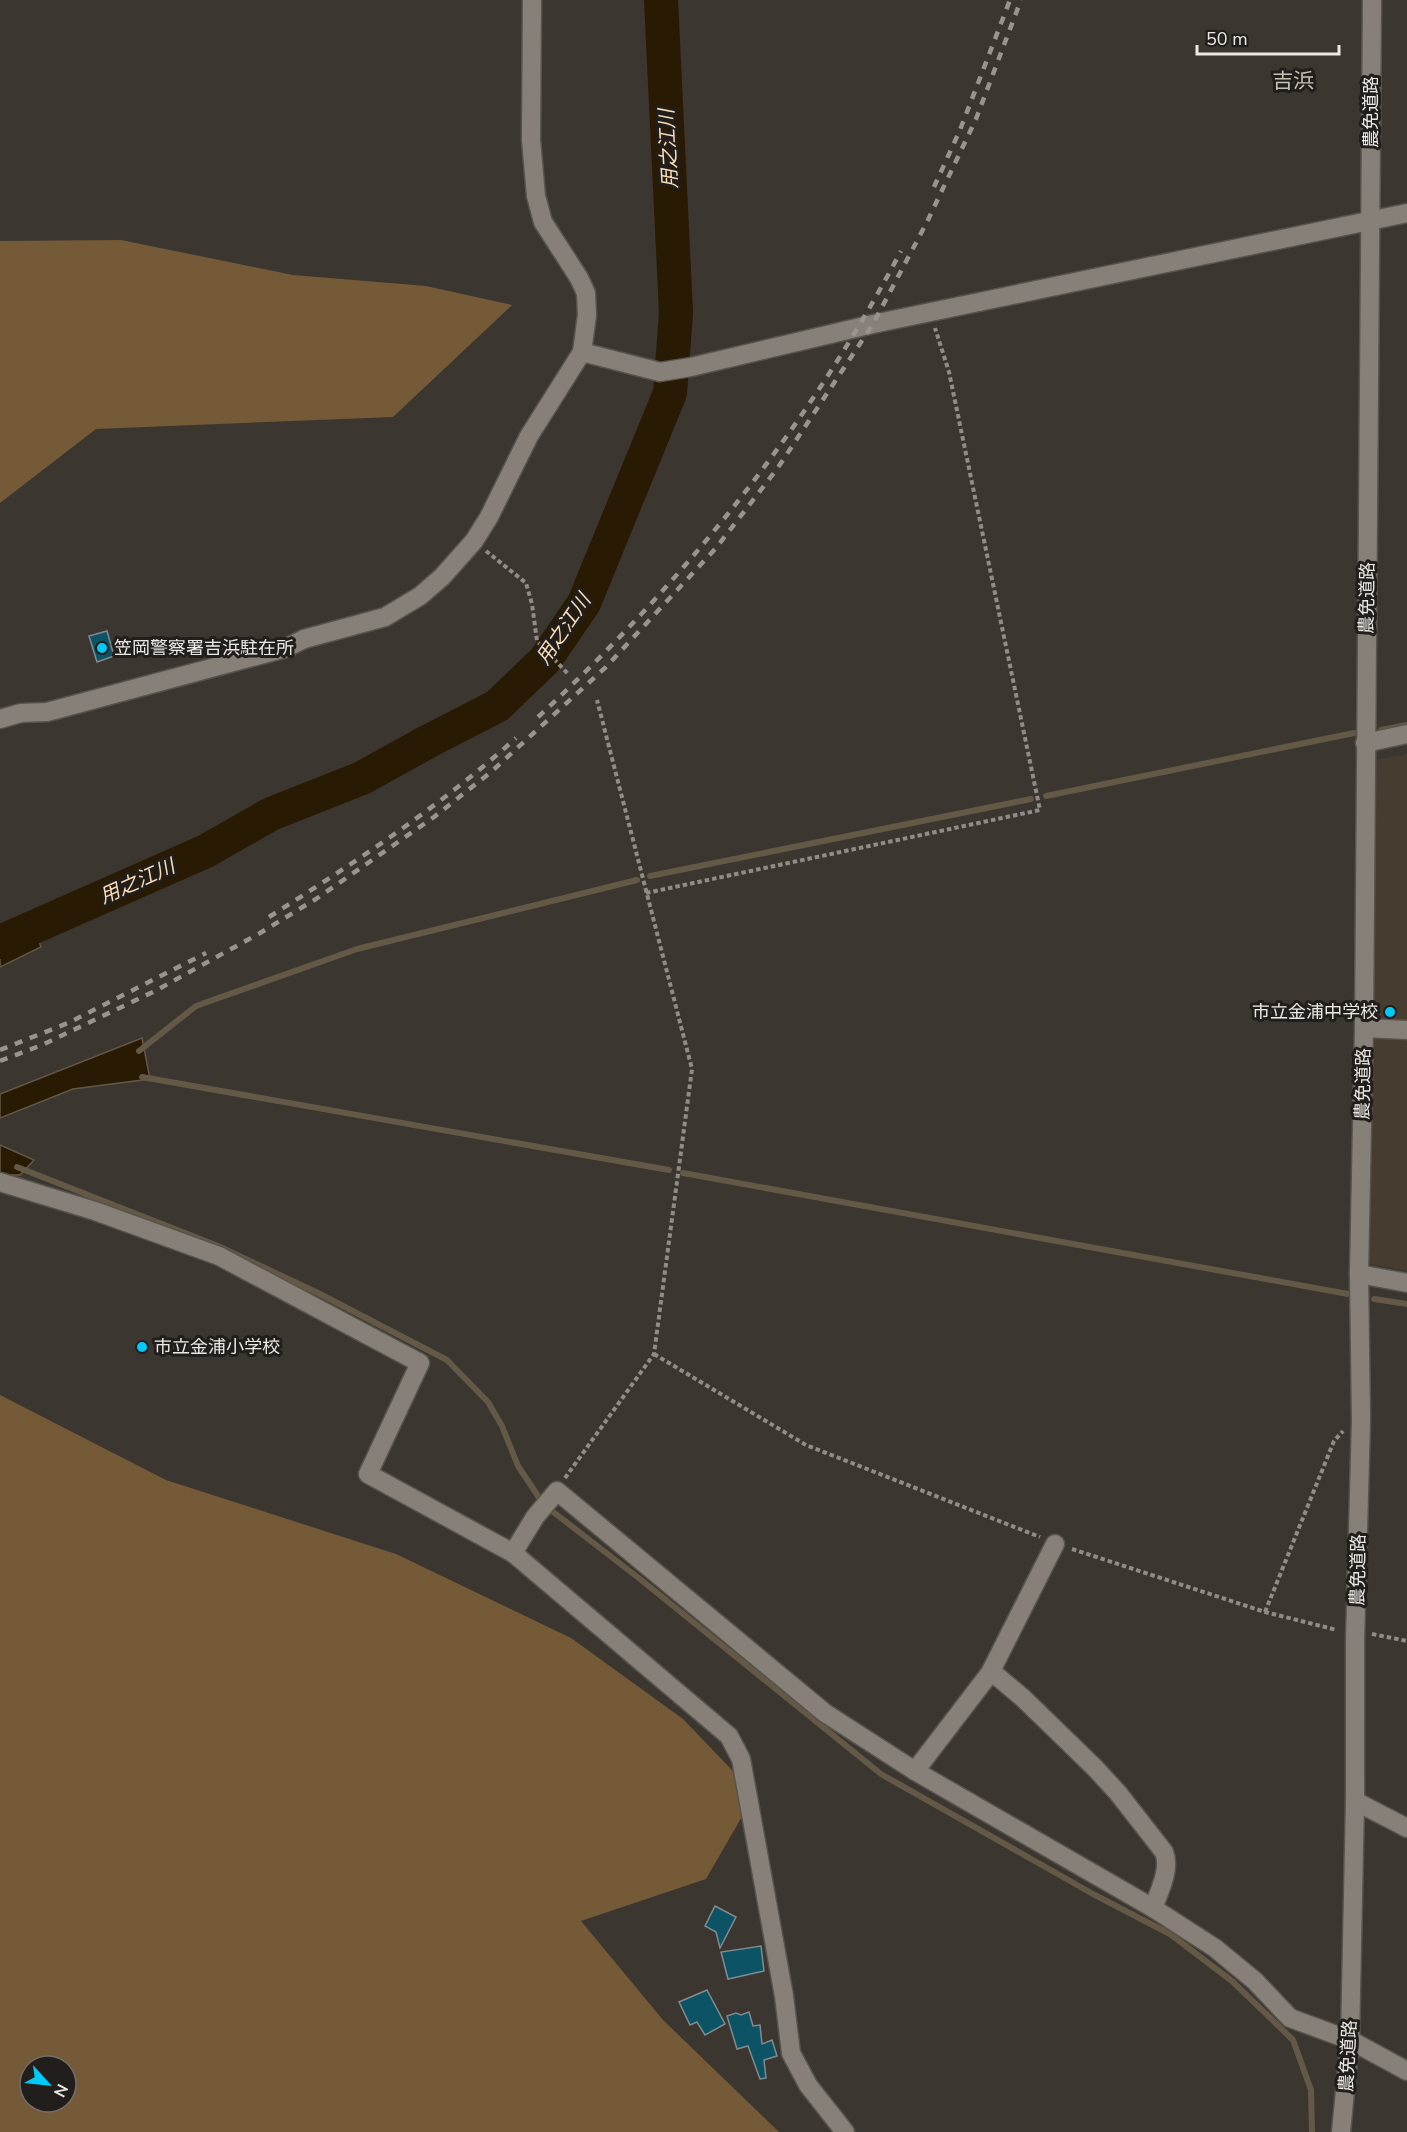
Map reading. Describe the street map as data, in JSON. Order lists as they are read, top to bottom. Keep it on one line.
{"streets":{"street":["農免道路"]},"districts":["吉浜"],"water":["用之江川"],"places":["笠岡警察署吉浜駐在所","市立金浦中学校","市立金浦小学校"],"scale_bar":"50 m","north":"bottom right"}
